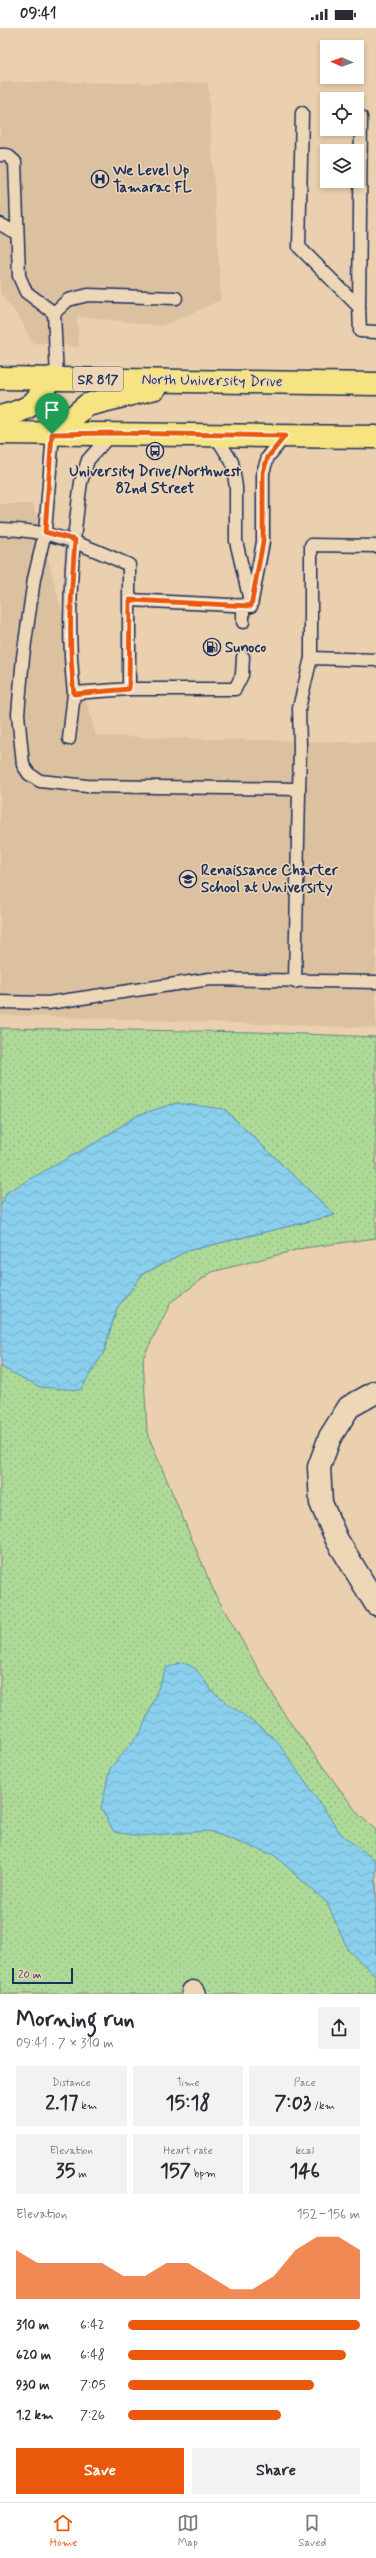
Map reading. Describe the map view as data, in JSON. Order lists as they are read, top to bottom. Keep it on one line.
{"streets":{"main road":["SR 817","North University Drive"]},"places":{"hospital":["We Level Up Tamarac FL"],"bus stop":["University Drive/Northwest 82nd Street"],"fuel station":["Sunoco"],"school or university":["Renaissance Charter School at University"]},"scale_bar":"20 m","north":"left","page":{"status":"09:41","scale":"20 m","heading":["Morning run","09:41 · 7 × 310 m"],"stats":[["Distance","2.17 km"],["Time","15:18"],["Pace","7:03 /km"],["Elevation","35 m"],["Heart rate","157 bpm"],["kcal","146"]],"chart":["Elevation","152–156 m"],"list":[{"name":"310 m","note":"6:42"},{"name":"620 m","note":"6:48"},{"name":"930 m","note":"7:05"},{"name":"1.2 km","note":"7:26"}],"buttons":["Save","Share"],"tabs":["Home","Map","Saved"]}}
